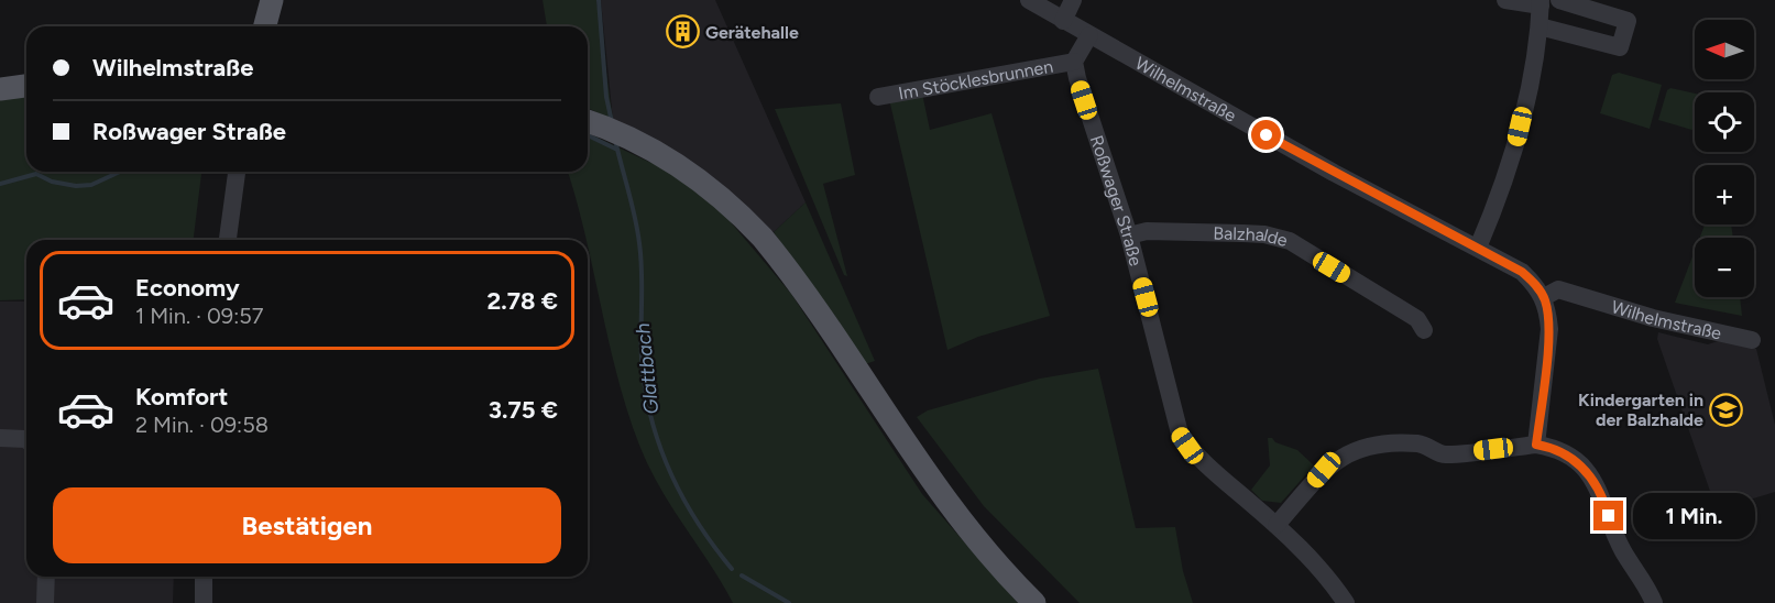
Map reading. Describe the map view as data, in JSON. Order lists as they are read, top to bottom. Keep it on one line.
{"streets":{"street":["Im Stöcklesbrunnen","Wilhelmstraße","Roßwager Straße","Balzhalde"]},"crossings":[["Im Stöcklesbrunnen","Roßwager Straße"],["Roßwager Straße","Balzhalde"]],"water":["Glattbach"],"places":{"building":["Gerätehalle"],"school or university":["Kindergarten in der Balzhalde"]},"north":"left","page":{"map_buttons":["+","−"],"banner":["Wilhelmstraße","Roßwager Straße"],"list":[{"name":"Economy","note":"1 Min. · 09:57","value":"2.78 €"},{"name":"Komfort","note":"2 Min. · 09:58","value":"3.75 €"}],"buttons":"Bestätigen","bubble":"1 Min."}}
